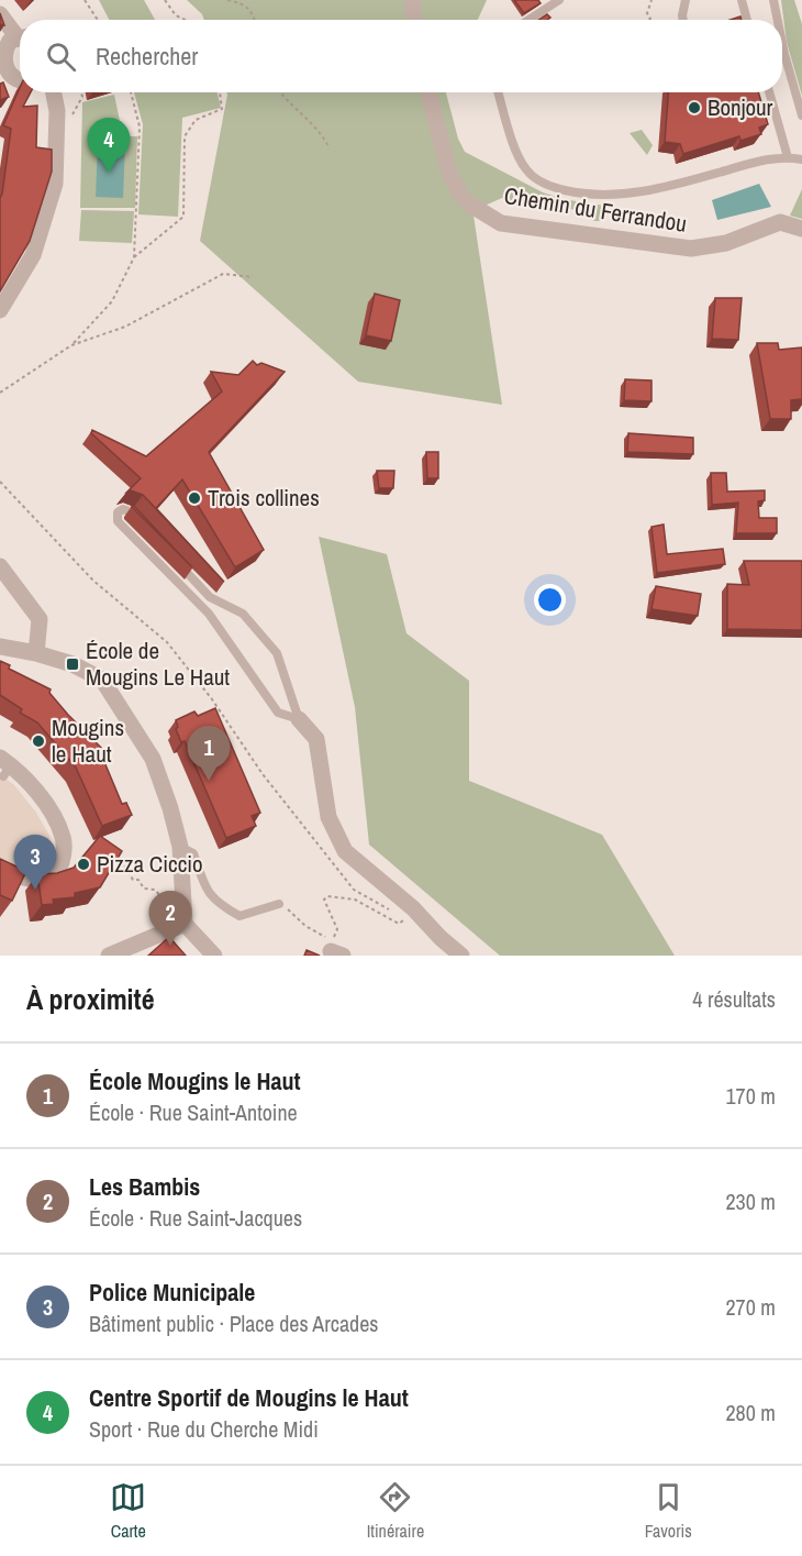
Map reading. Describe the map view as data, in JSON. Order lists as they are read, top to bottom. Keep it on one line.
{"streets":{"street":["Chemin du Ferrandou"]},"places":{"other":["Bonjour","Trois collines","Mougins le Haut","Pizza Ciccio"],"transit":["École de Mougins Le Haut"]},"page":{"search":"Rechercher","pins":["4","1","3","2"],"heading":["À proximité","4 résultats"],"list":[{"mark":"1","name":"École Mougins le Haut","note":"École · Rue Saint-Antoine","value":"170 m"},{"mark":"2","name":"Les Bambis","note":"École · Rue Saint-Jacques","value":"230 m"},{"mark":"3","name":"Police Municipale","note":"Bâtiment public · Place des Arcades","value":"270 m"},{"mark":"4","name":"Centre Sportif de Mougins le Haut","note":"Sport · Rue du Cherche Midi","value":"280 m"}],"nav":["Carte","Itinéraire","Favoris"]}}
